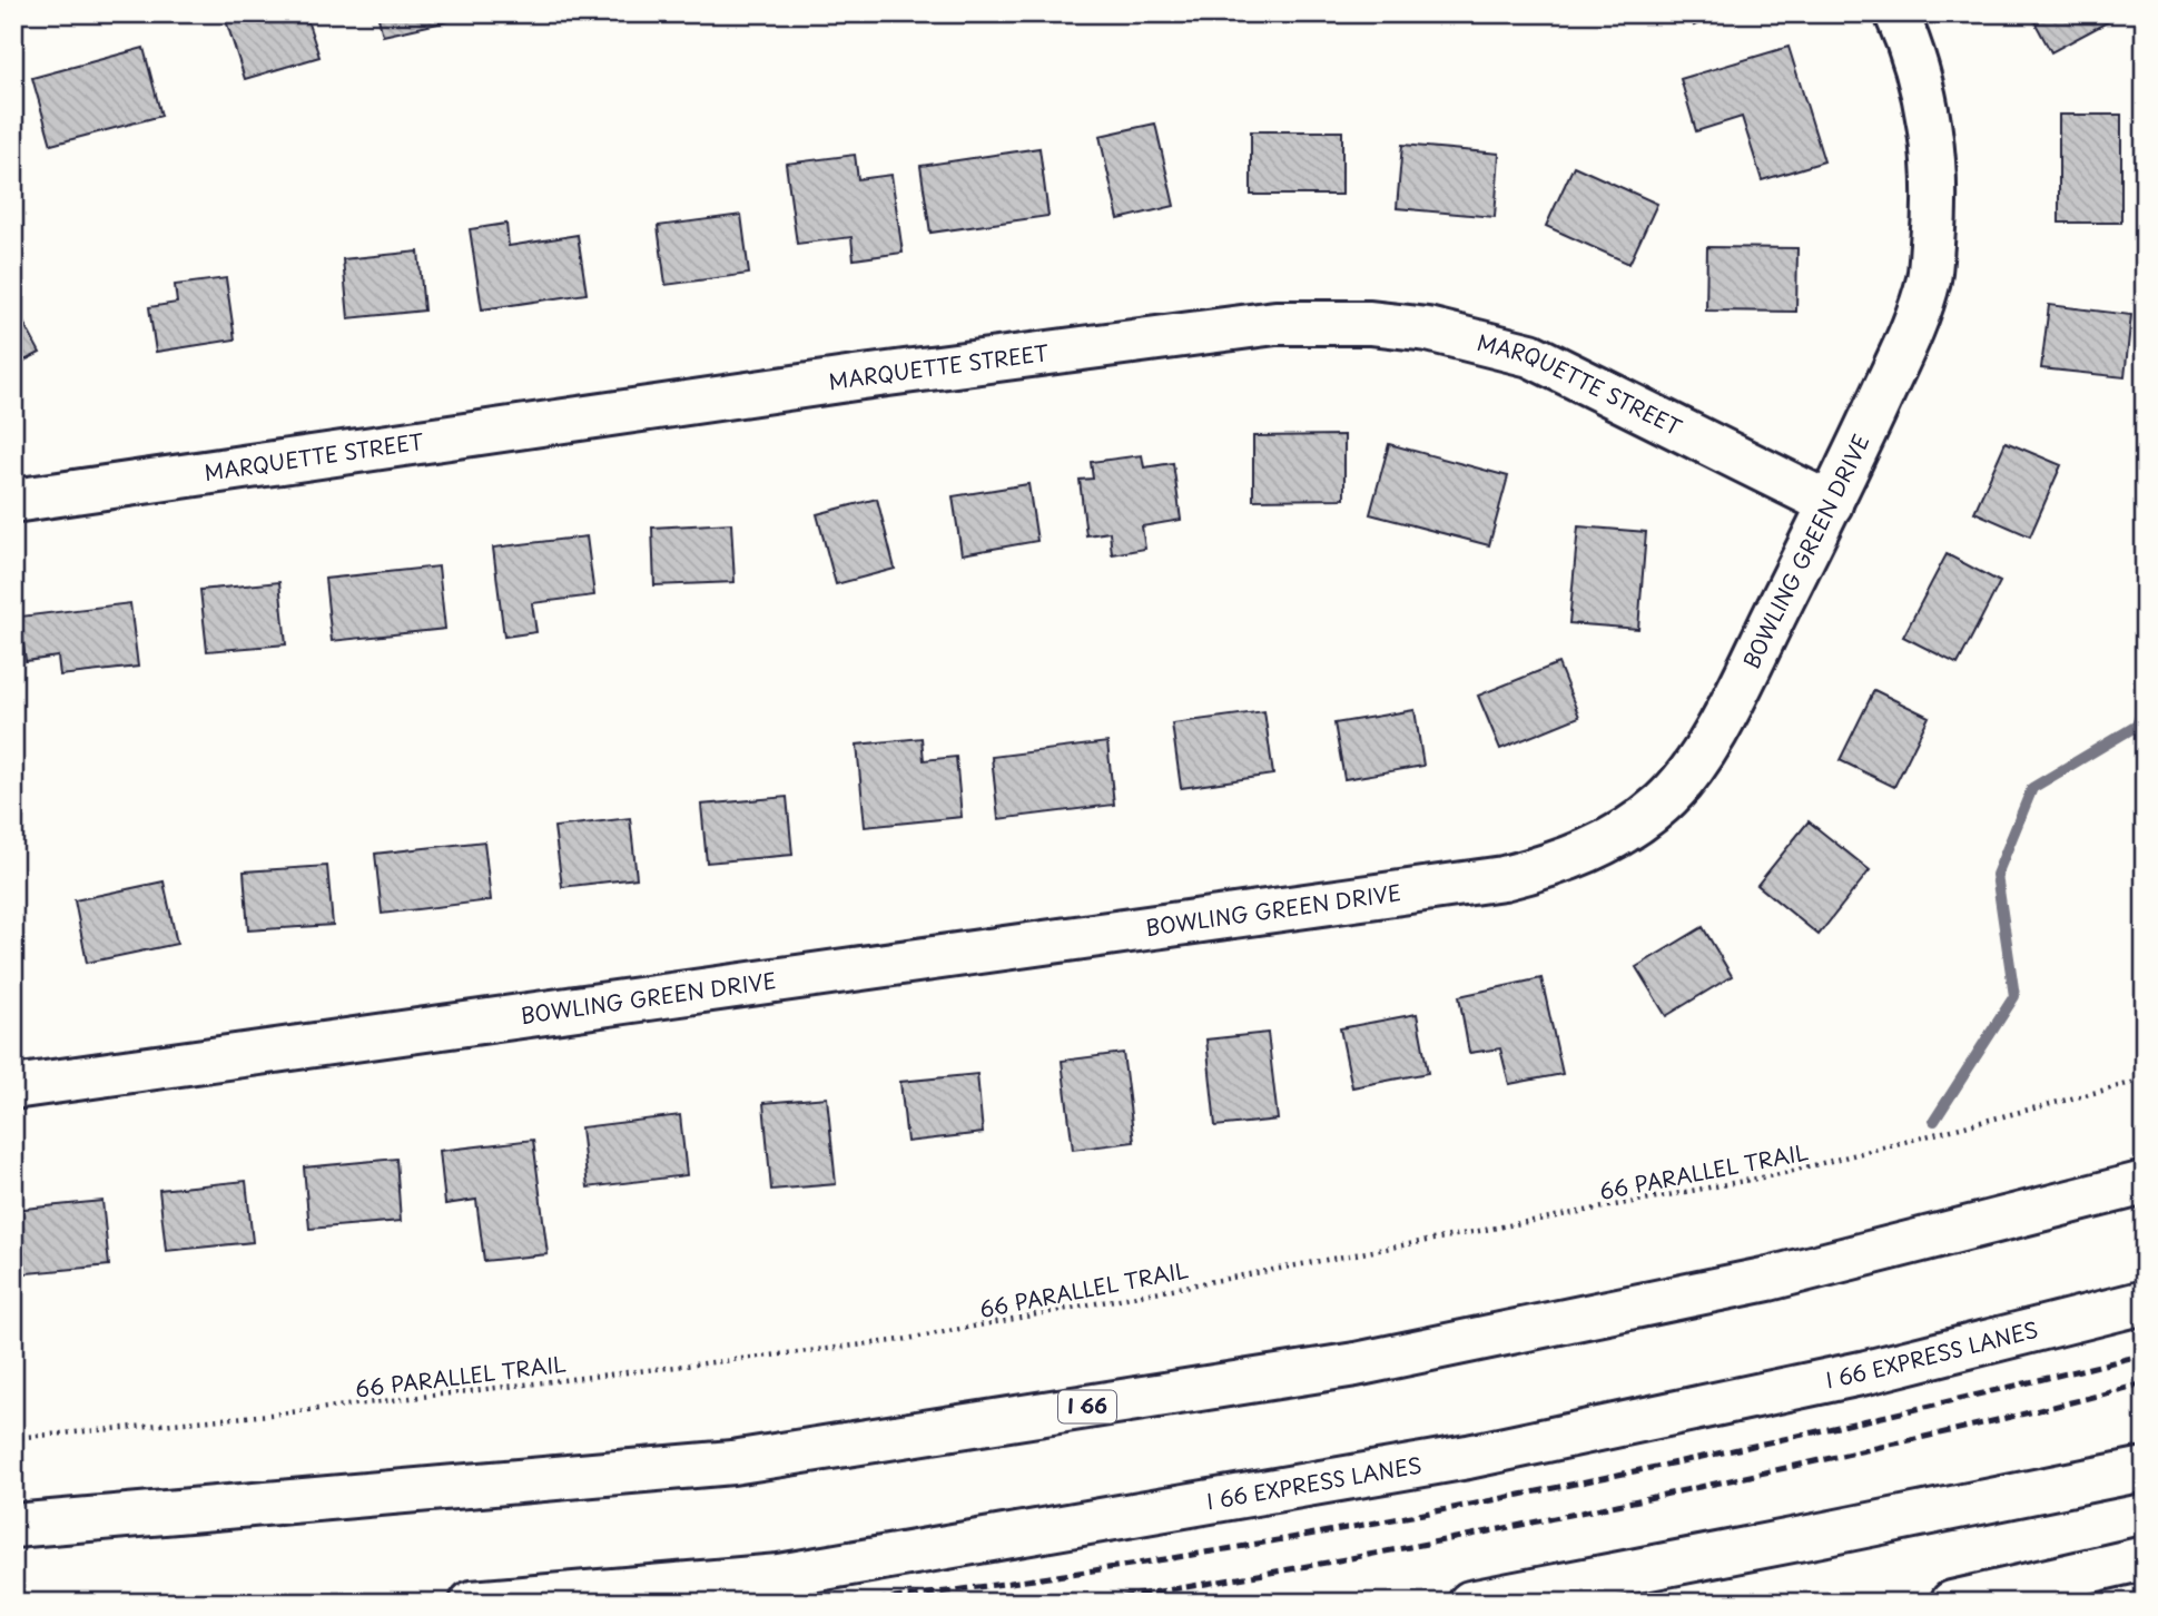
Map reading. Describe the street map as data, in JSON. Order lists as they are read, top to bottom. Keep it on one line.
{"streets":{"main road":["MARQUETTE STREET","BOWLING GREEN DRIVE","I 66 EXPRESS LANES","I 66"],"path":["66 PARALLEL TRAIL"]},"crossings":[["MARQUETTE STREET","BOWLING GREEN DRIVE"]]}
